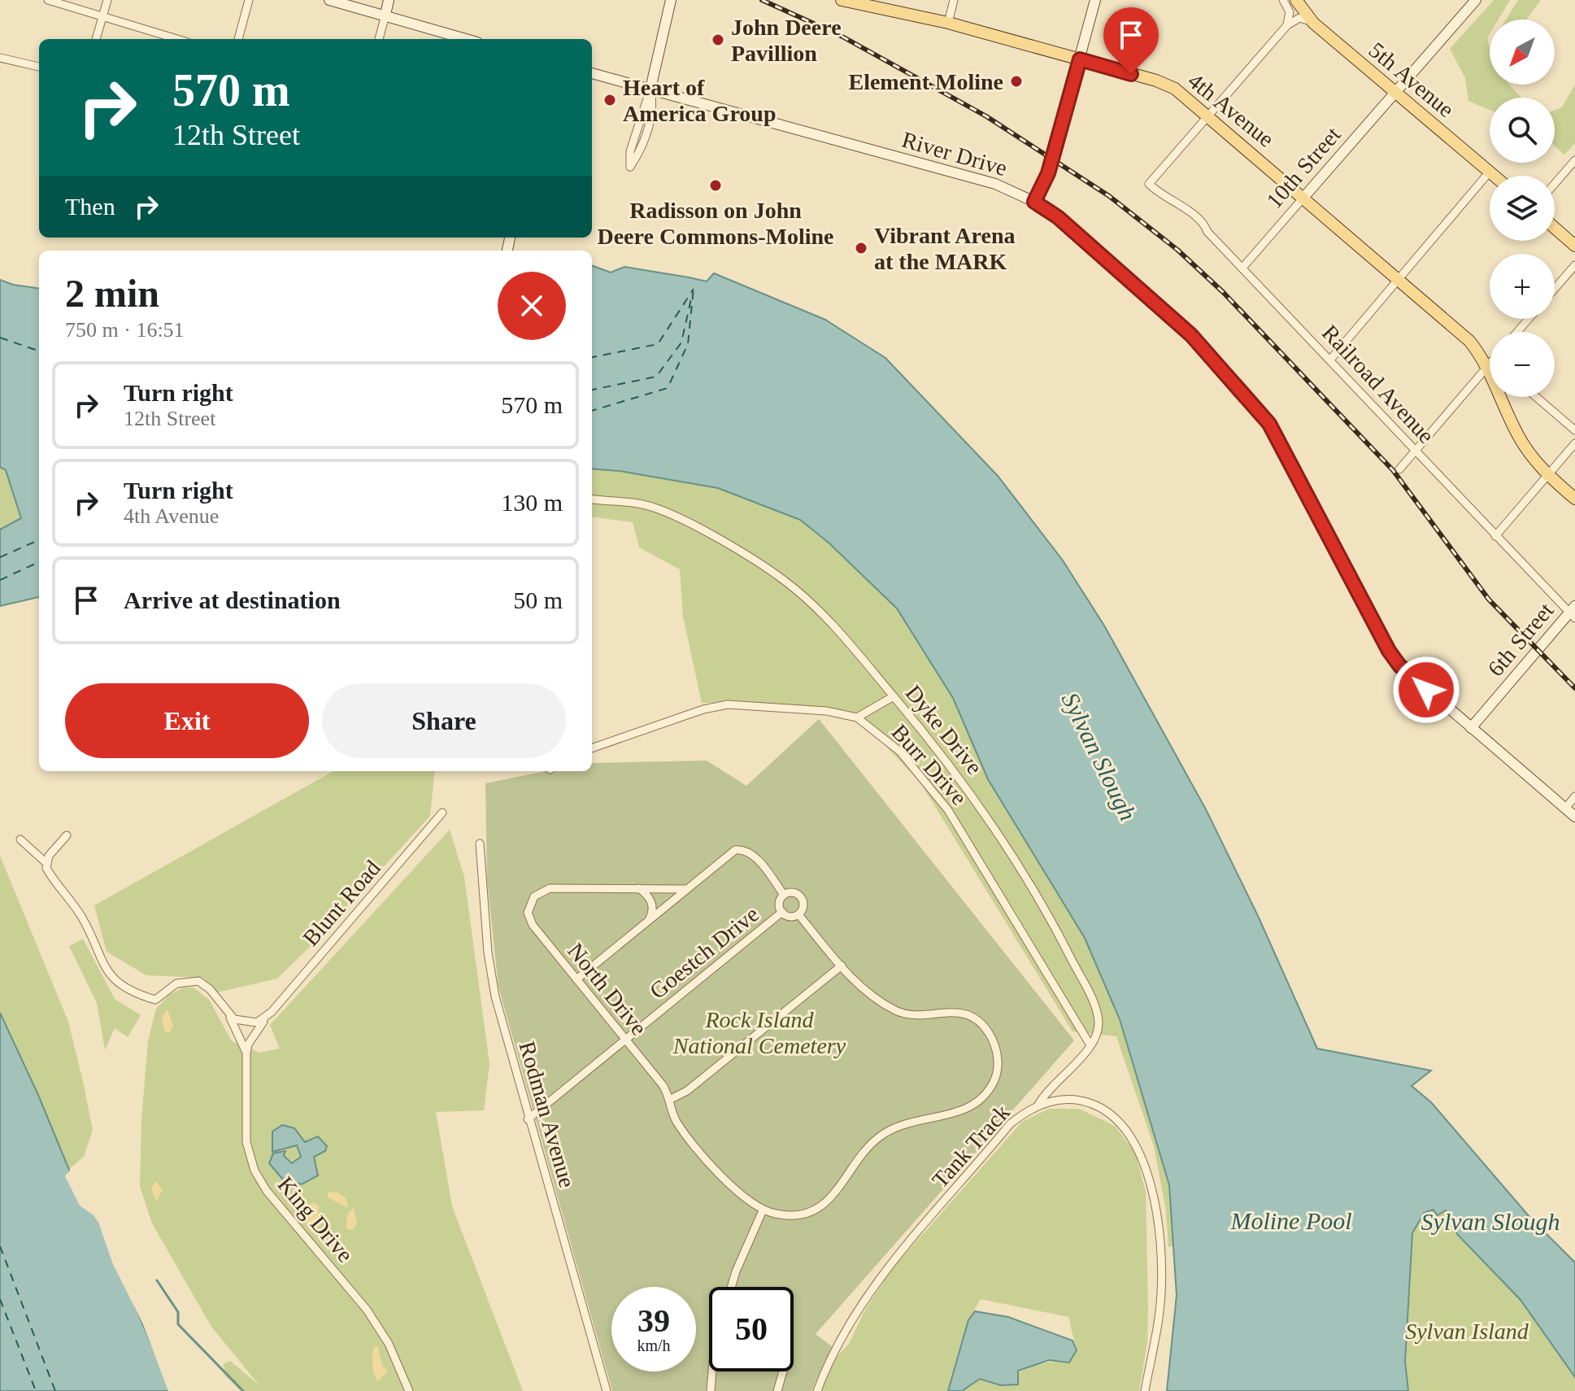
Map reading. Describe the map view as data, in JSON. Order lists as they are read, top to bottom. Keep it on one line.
{"streets":{"main road":["5th Avenue","4th Avenue","River Drive","10th Street","6th Street"],"street":["Railroad Avenue","Dyke Drive","Burr Drive","Blunt Road","Goestch Drive","North Drive","Rodman Avenue","Tank Track","King Drive"]},"crossings":[["5th Avenue","10th Street"],["4th Avenue","10th Street"],["4th Avenue","Railroad Avenue"],["River Drive","6th Street"],["10th Street","Railroad Avenue"],["Railroad Avenue","6th Street"],["Dyke Drive","Burr Drive"],["Blunt Road","King Drive"],["Goestch Drive","North Drive"],["Goestch Drive","Rodman Avenue"]],"water":["Sylvan Slough","Moline Pool"],"parks":["Rock Island National Cemetery","Sylvan Island"],"places":["John Deere Pavillion","Element Moline","Heart of America Group","Radisson on John Deere Commons-Moline","Vibrant Arena at the MARK"],"north":"bottom left","page":{"map_buttons":["+","−"],"turn":["570 m","12th Street"],"then":"Then","heading":["2 min","750 m · 16:51"],"list":[{"name":"Turn right","note":"12th Street","value":"570 m"},{"name":"Turn right","note":"4th Avenue","value":"130 m"},{"name":"Arrive at destination","value":"50 m"}],"buttons":["Exit","Share"],"speed":"39 km/h","limit":"50"}}
